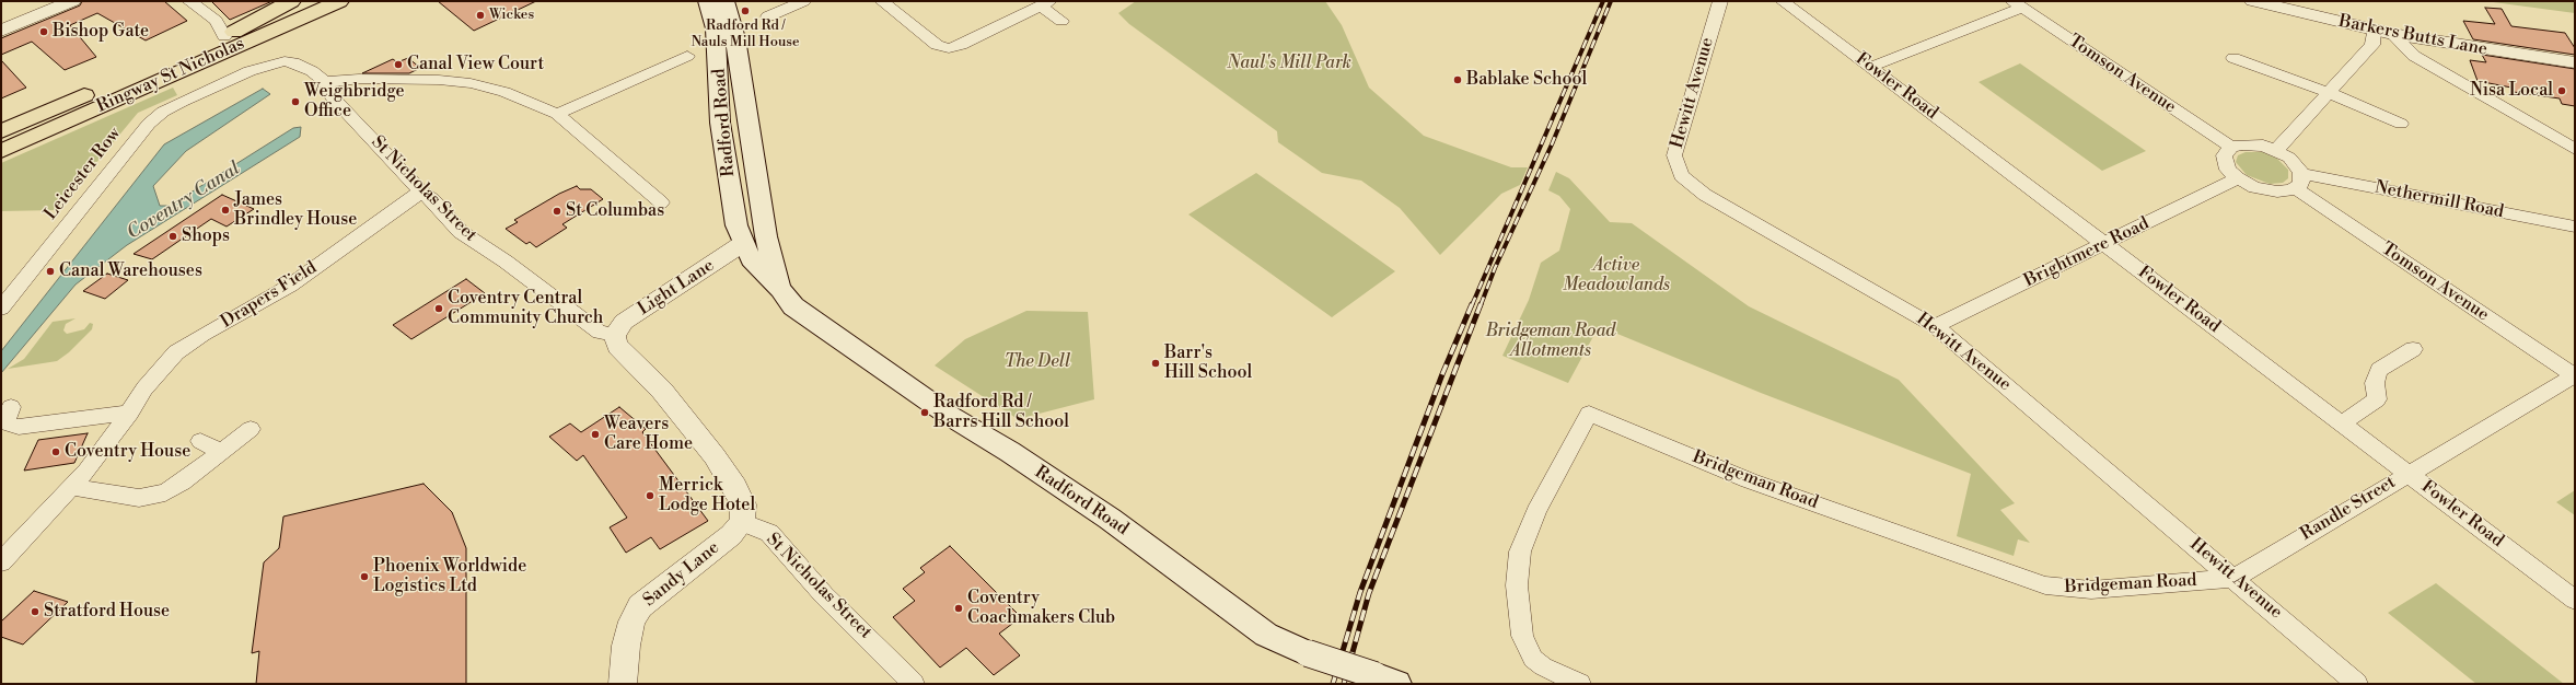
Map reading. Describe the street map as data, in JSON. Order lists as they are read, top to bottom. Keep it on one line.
{"streets":{"highway":["Ringway St Nicholas"],"main road":["Radford Road"],"street":["Barkers Butts Lane","Tomson Avenue","Fowler Road","Hewitt Avenue","Leicester Row","St Nicholas Street","Nethermill Road","Brightmere Road","Light Lane","Drapers Field","Bridgeman Road","Randle Street","Sandy Lane"]},"crossings":[["Tomson Avenue","Nethermill Road"],["Tomson Avenue","Randle Street"],["Fowler Road","Brightmere Road"],["Fowler Road","Randle Street"],["Hewitt Avenue","Brightmere Road"],["Hewitt Avenue","Bridgeman Road"],["Hewitt Avenue","Randle Street"],["Radford Road","Light Lane"],["Leicester Row","St Nicholas Street"],["St Nicholas Street","Light Lane"],["St Nicholas Street","Drapers Field"],["St Nicholas Street","Sandy Lane"],["Nethermill Road","Brightmere Road"],["Bridgeman Road","Randle Street"]],"water":["Coventry Canal"],"parks":["Naul's Mill Park","Active Meadowlands","Bridgeman Road Allotments","The Dell"],"places":["Radford Rd / Nauls Mill House","Wickes","Bishop Gate","Canal View Court","Bablake School","Nisa Local","Weighbridge Office","James Brindley House","St Columbas","Shops","Canal Warehouses","Coventry Central Community Church","Barr's Hill School","Radford Rd / Barrs Hill School","Weavers Care Home","Coventry House","Merrick Lodge Hotel","Phoenix Worldwide Logistics Ltd","Coventry Coachmakers Club","Stratford House"]}
